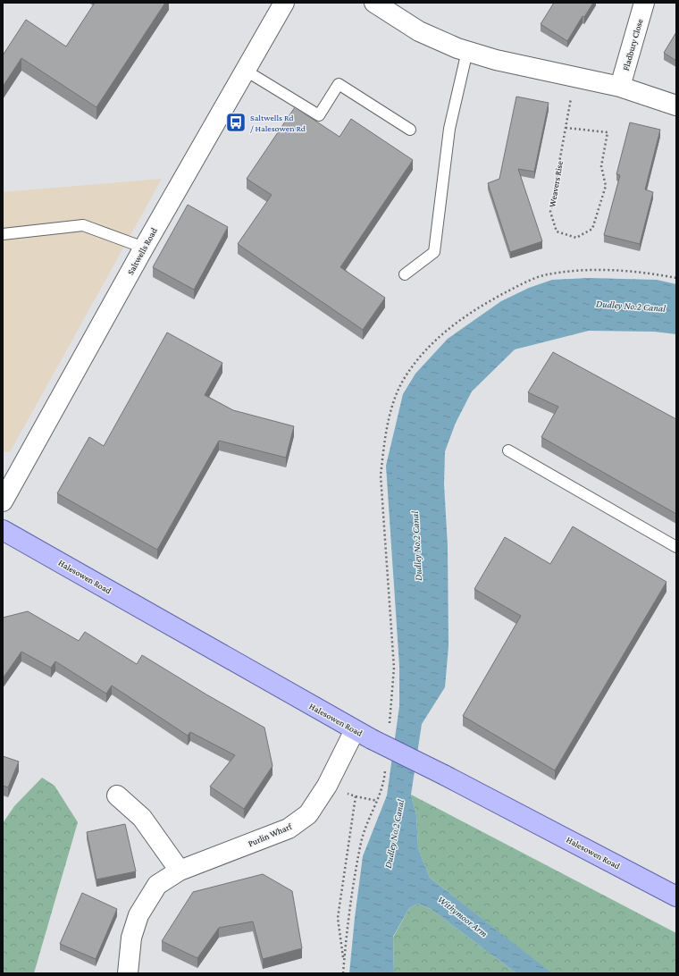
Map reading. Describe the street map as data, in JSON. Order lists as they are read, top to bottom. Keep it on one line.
{"streets":{"main road":["Halesowen Road"],"street":["Fladbury Close","Saltwells Road","Purlin Wharf"],"path":["Weavers Rise"]},"crossings":[["Halesowen Road","Purlin Wharf"]],"water":["Dudley No.2 Canal","Withymoor Arm"],"places":{"bus stop":["Saltwells Rd / Halesowen Rd"]}}
